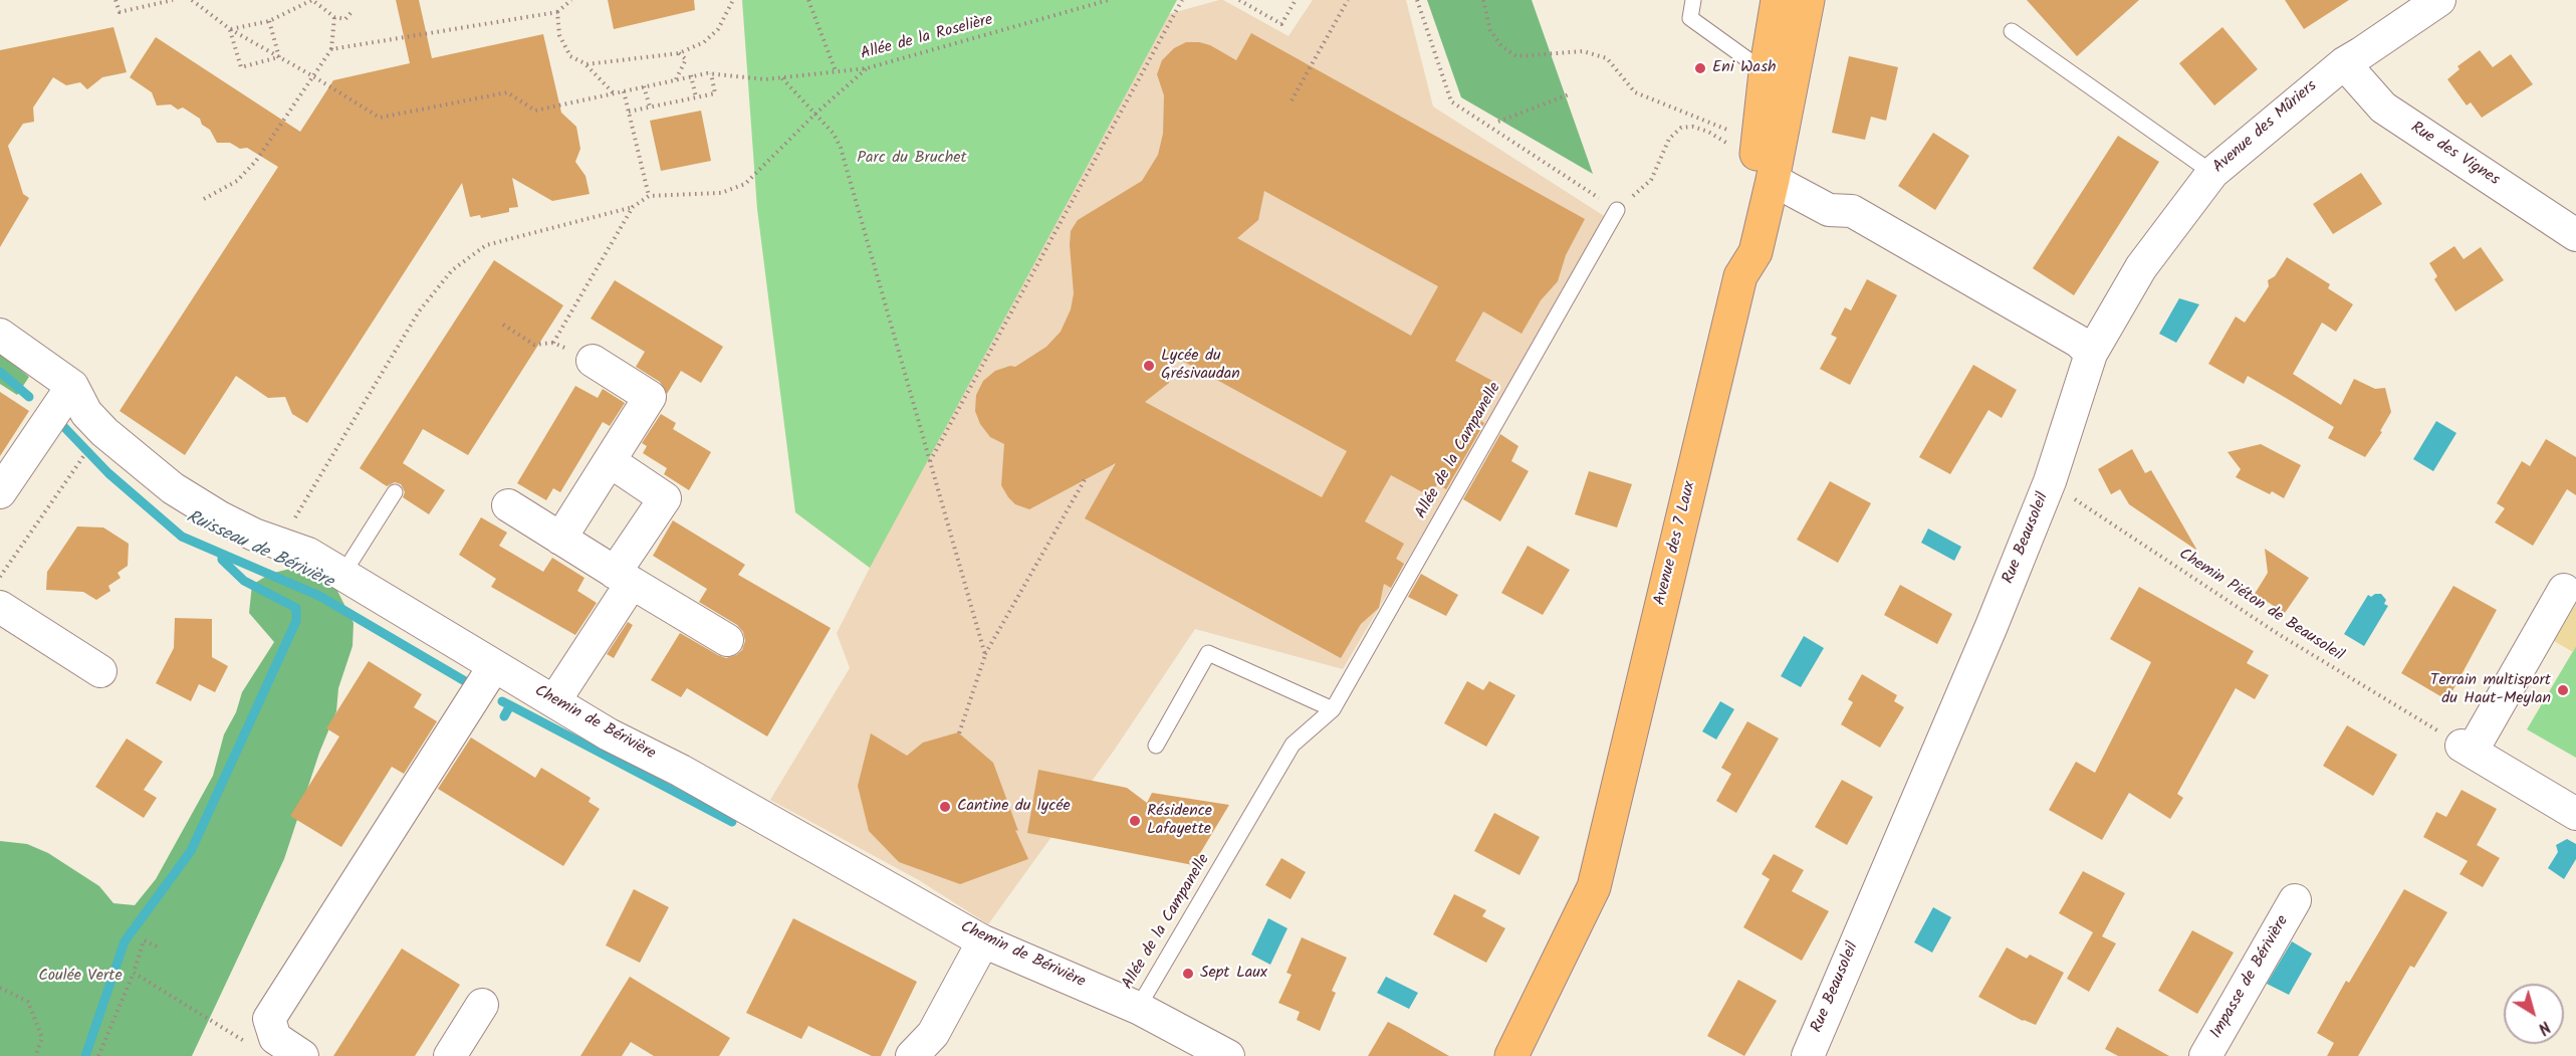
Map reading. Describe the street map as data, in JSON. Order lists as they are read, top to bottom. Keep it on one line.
{"streets":{"main road":["Avenue des 7 Laux"],"street":["Avenue des Mûriers","Rue des Vignes","Rue Beausoleil","Chemin de Bérivière","Impasse de Bérivière"],"lane":["Allée de la Campanelle"],"path":["Allée de la Roselière","Chemin Piéton de Beausoleil"]},"crossings":[["Avenue des Mûriers","Rue des Vignes"],["Avenue des Mûriers","Rue Beausoleil"],["Allée de la Campanelle","Chemin de Bérivière"],["Rue Beausoleil","Chemin Piéton de Beausoleil"]],"water":["Ruisseau de Bérivière"],"parks":["Parc du Bruchet","Coulée Verte"],"places":["Eni Wash","Lycée du Grésivaudan","Terrain multisport du Haut-Meylan","Cantine du lycée","Résidence Lafayette","Sept Laux"],"north":"bottom right"}
